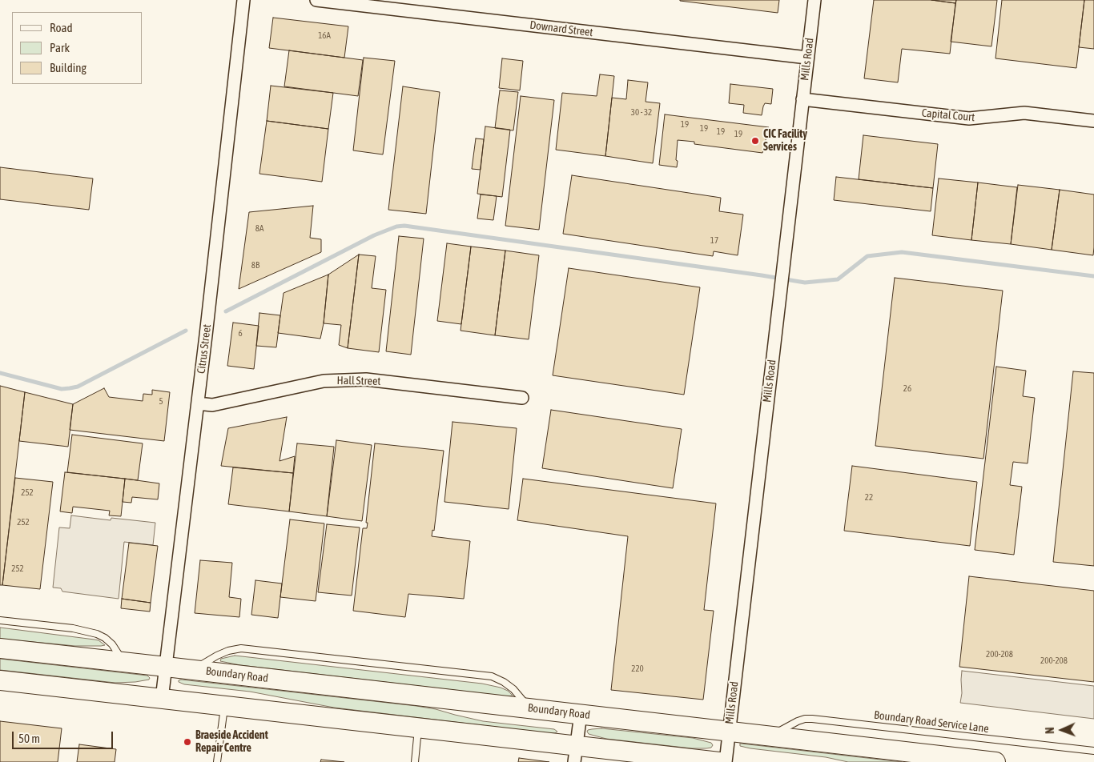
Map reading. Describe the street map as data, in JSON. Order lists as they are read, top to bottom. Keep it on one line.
{"streets":{"main road":["Boundary Road"],"street":["Downard Street","Mills Road","Capital Court","Citrus Street","Hall Street"],"lane":["Boundary Road Service Lane"]},"crossings":[["Downard Street","Mills Road"],["Mills Road","Capital Court"],["Mills Road","Boundary Road"],["Citrus Street","Hall Street"],["Citrus Street","Boundary Road"],["Boundary Road","Boundary Road Service Lane"]],"places":["CIC Facility Services","Braeside Accident Repair Centre"],"house_numbers":["16A","30 - 32","19","19","19","19","8A","17","8B","6","26","5","252","22","252","252","200-208","200-208","220"],"legend":["Road","Park","Building"],"scale_bar":"50 m","north":"left"}
